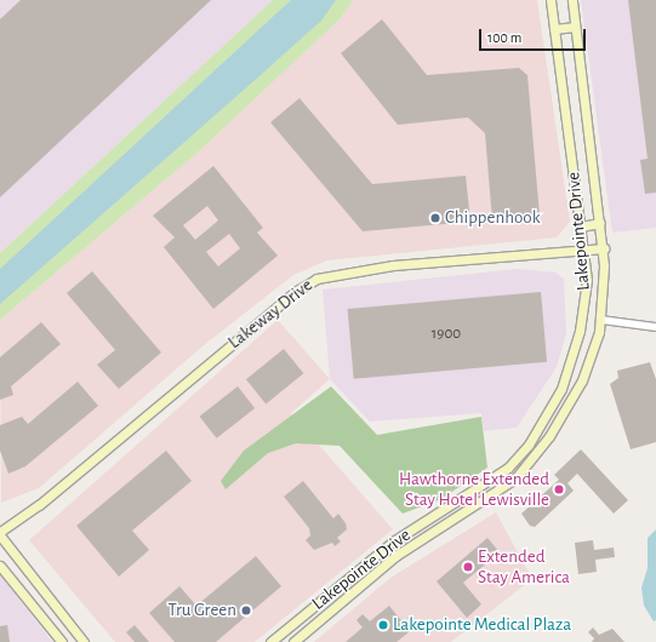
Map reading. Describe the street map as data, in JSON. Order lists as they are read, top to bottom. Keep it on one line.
{"streets":{"main road":["Lakepointe Drive","Lakeway Drive"]},"crossings":[["Lakepointe Drive","Lakeway Drive"]],"places":["Chippenhook","Hawthorne Extended Stay Hotel Lewisville","Extended Stay America","Tru Green","Lakepointe Medical Plaza"],"house_numbers":["1900"],"scale_bar":"100 m"}
